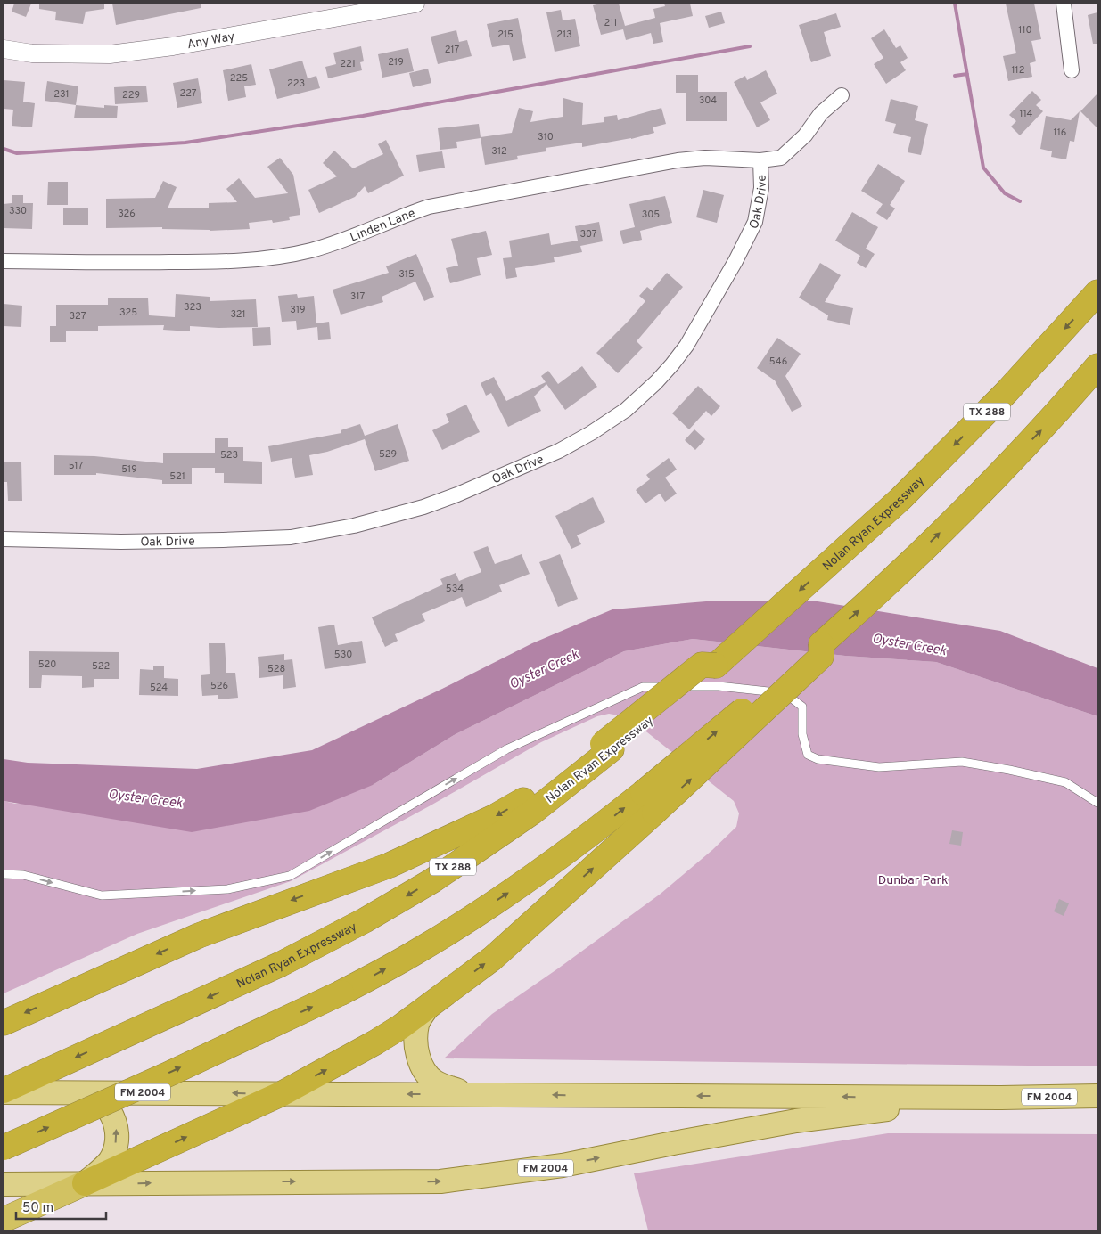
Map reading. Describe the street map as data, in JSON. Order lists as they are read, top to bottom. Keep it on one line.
{"streets":{"highway":["TX 288","Nolan Ryan Expressway"],"main road":["FM 2004"],"street":["Any Way","Oak Drive","Linden Lane"]},"crossings":[["Oak Drive","Linden Lane"],["Nolan Ryan Expressway","FM 2004"]],"water":["Oyster Creek"],"parks":["Dunbar Park"],"house_numbers":["211","110","215","213","217","219","221","112","225","223","227","231","229","304","114","116","310","312","330","326","305","307","315","317","323","319","325","321","327","546","529","523","517","519","521","534","530","520","522","528","526","524"],"scale_bar":"50 m"}
